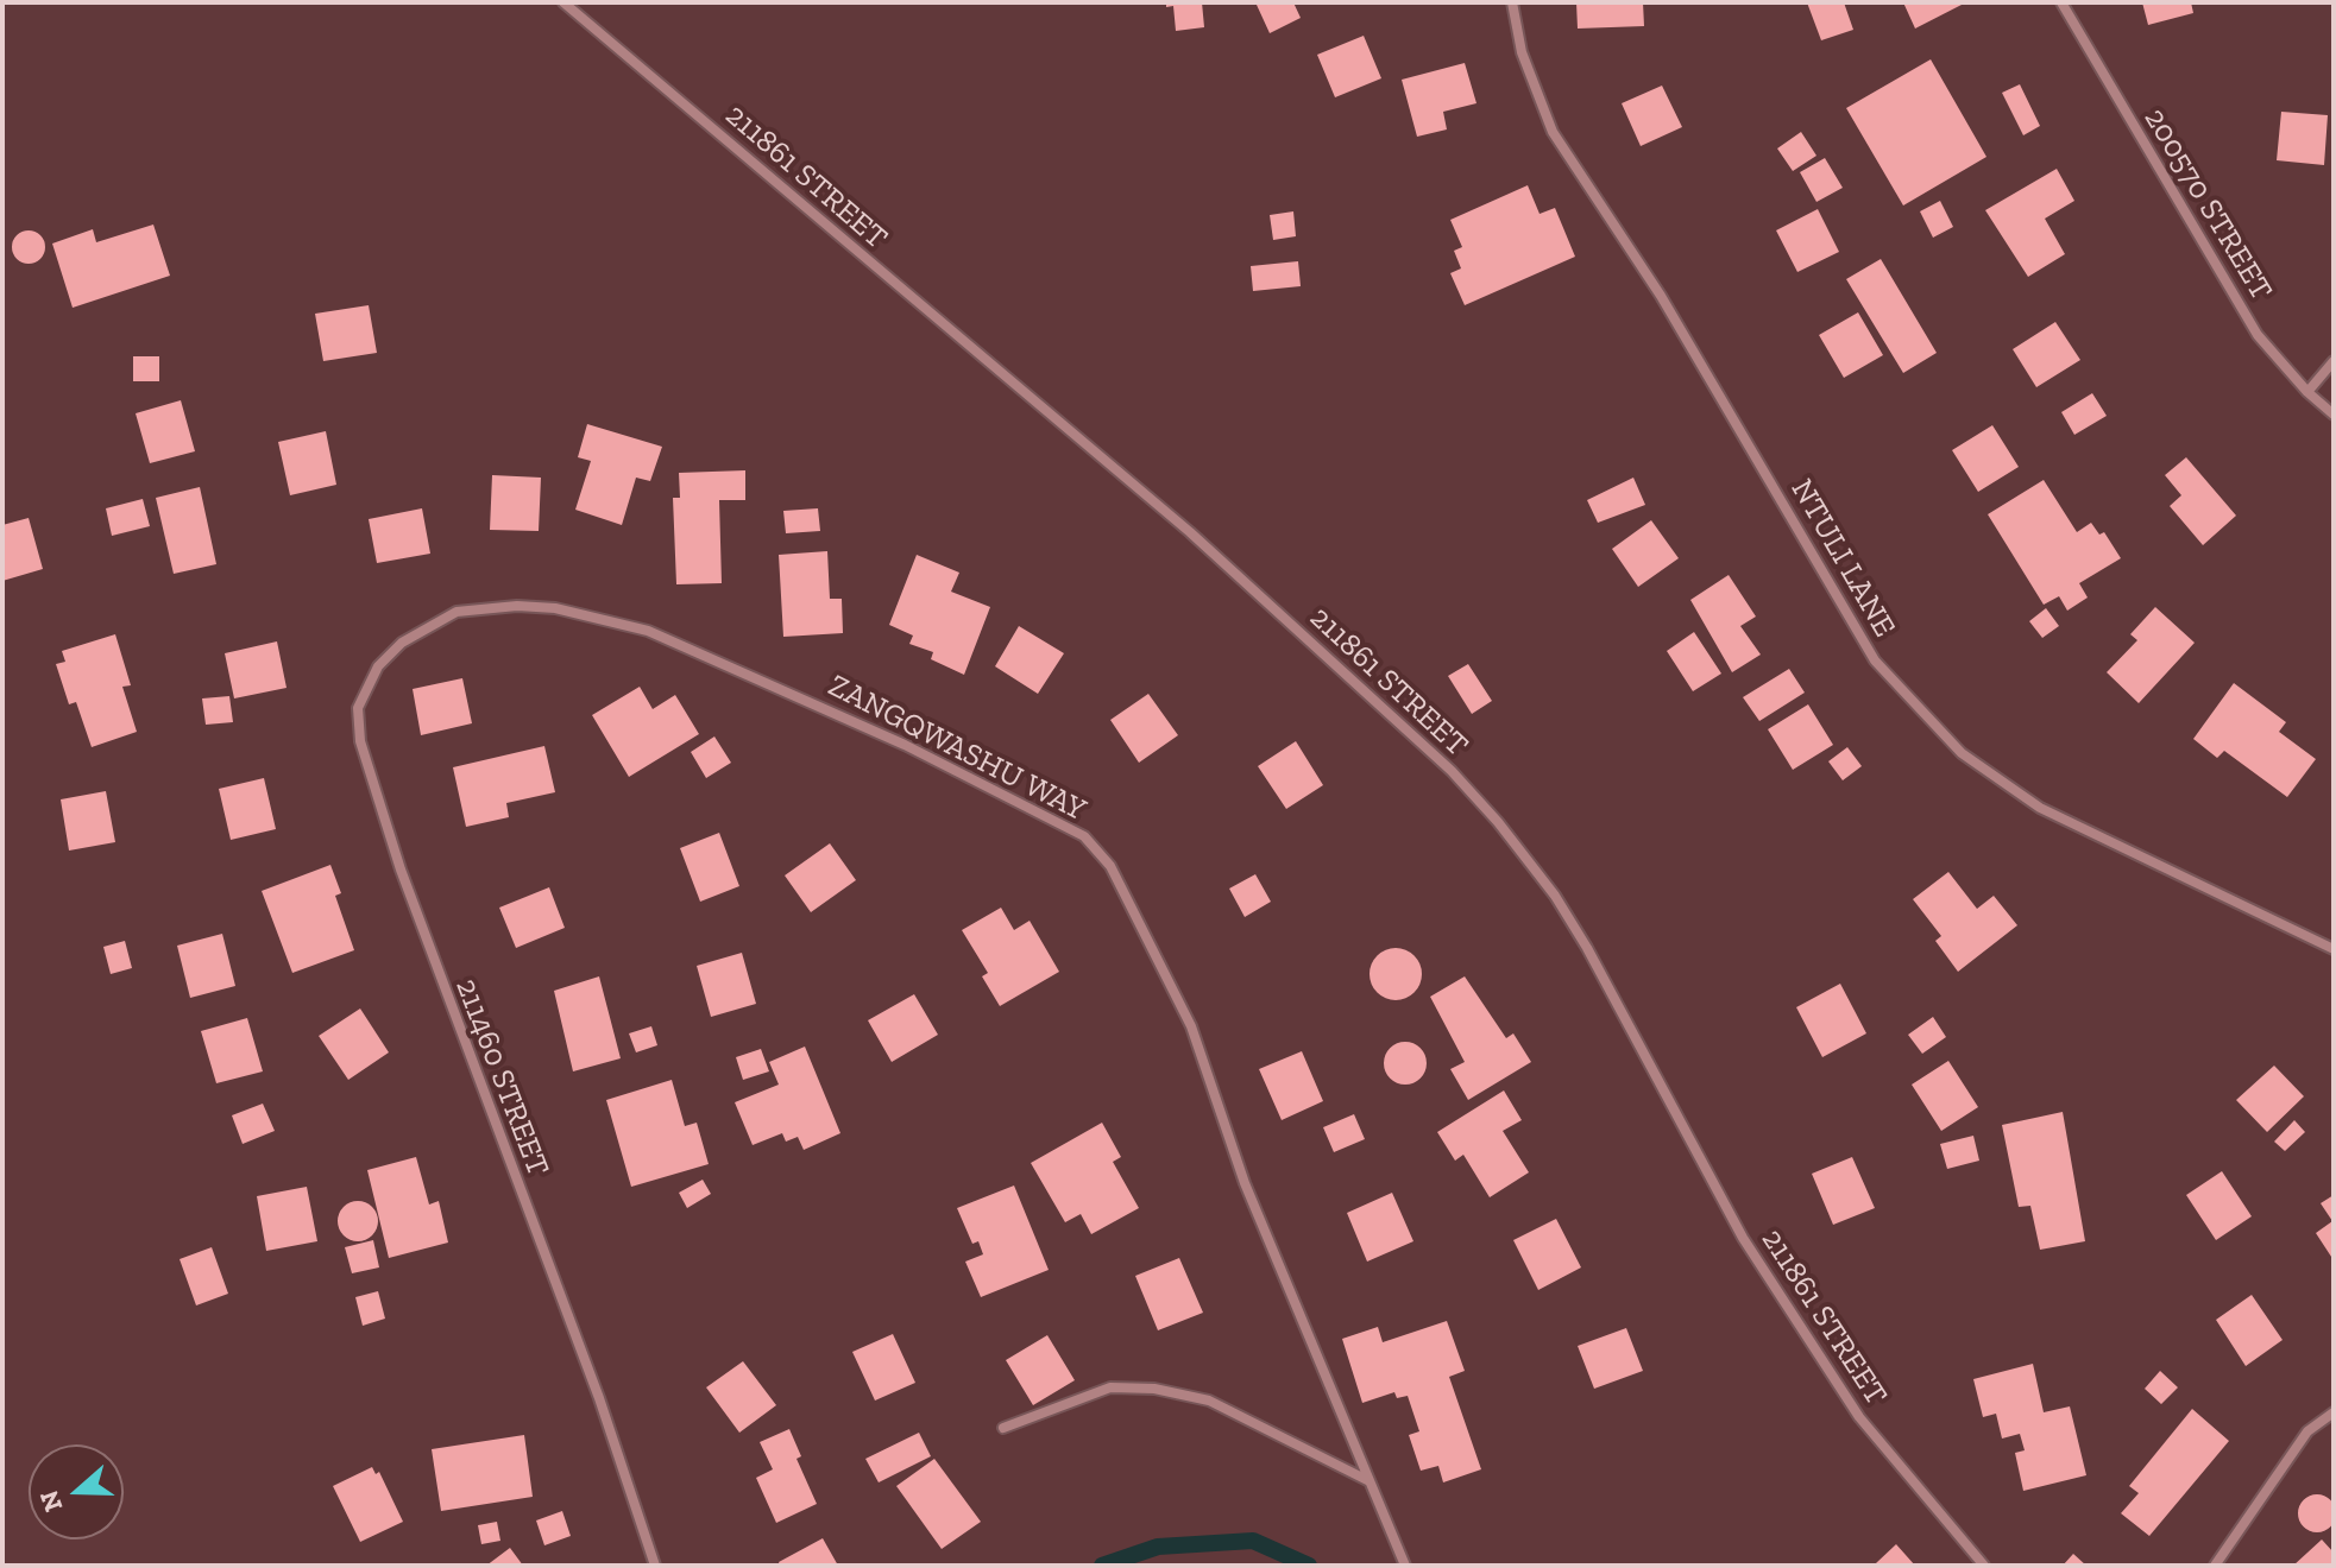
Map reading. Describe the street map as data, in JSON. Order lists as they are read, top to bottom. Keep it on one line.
{"streets":{"street":["211861 STREET","200570 STREET","NTULI LANE","ZANGQWASHU WAY","211460 STREET"]},"crossings":[["ZANGQWASHU WAY","211460 STREET"]],"north":"left"}
